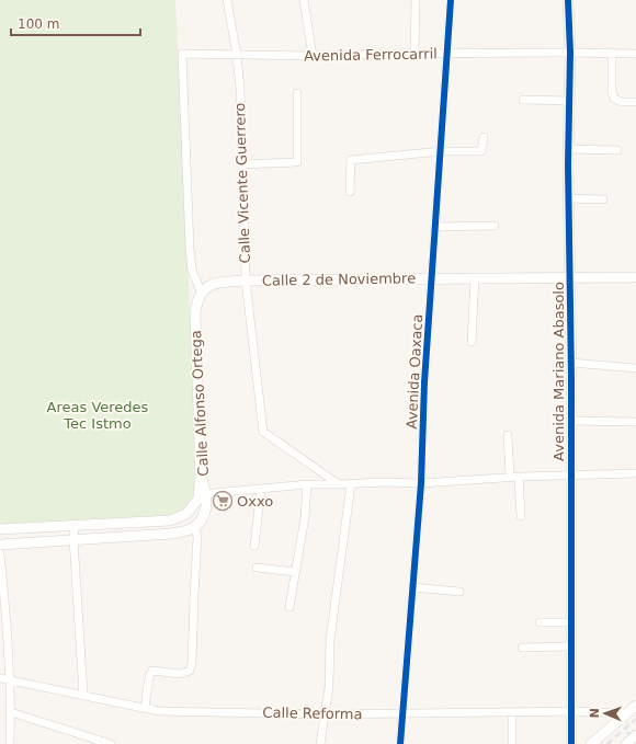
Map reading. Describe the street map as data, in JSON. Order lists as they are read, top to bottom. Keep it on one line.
{"streets":{"street":["Avenida Ferrocarril","Calle Vicente Guerrero","Calle 2 de Noviembre","Avenida Oaxaca","Avenida Mariano Abasolo","Calle Alfonso Ortega","Calle Reforma"]},"crossings":[["Avenida Ferrocarril","Calle Vicente Guerrero"],["Avenida Ferrocarril","Calle 2 de Noviembre"],["Avenida Ferrocarril","Avenida Oaxaca"],["Avenida Ferrocarril","Avenida Mariano Abasolo"],["Avenida Ferrocarril","Calle Alfonso Ortega"],["Calle Vicente Guerrero","Calle 2 de Noviembre"],["Calle 2 de Noviembre","Avenida Oaxaca"],["Calle 2 de Noviembre","Avenida Mariano Abasolo"],["Calle 2 de Noviembre","Calle Alfonso Ortega"],["Avenida Oaxaca","Calle Reforma"],["Avenida Mariano Abasolo","Calle Reforma"]],"parks":["Areas Veredes Tec Istmo"],"places":{"supermarket":["Oxxo"]},"scale_bar":"100 m","north":"left"}
